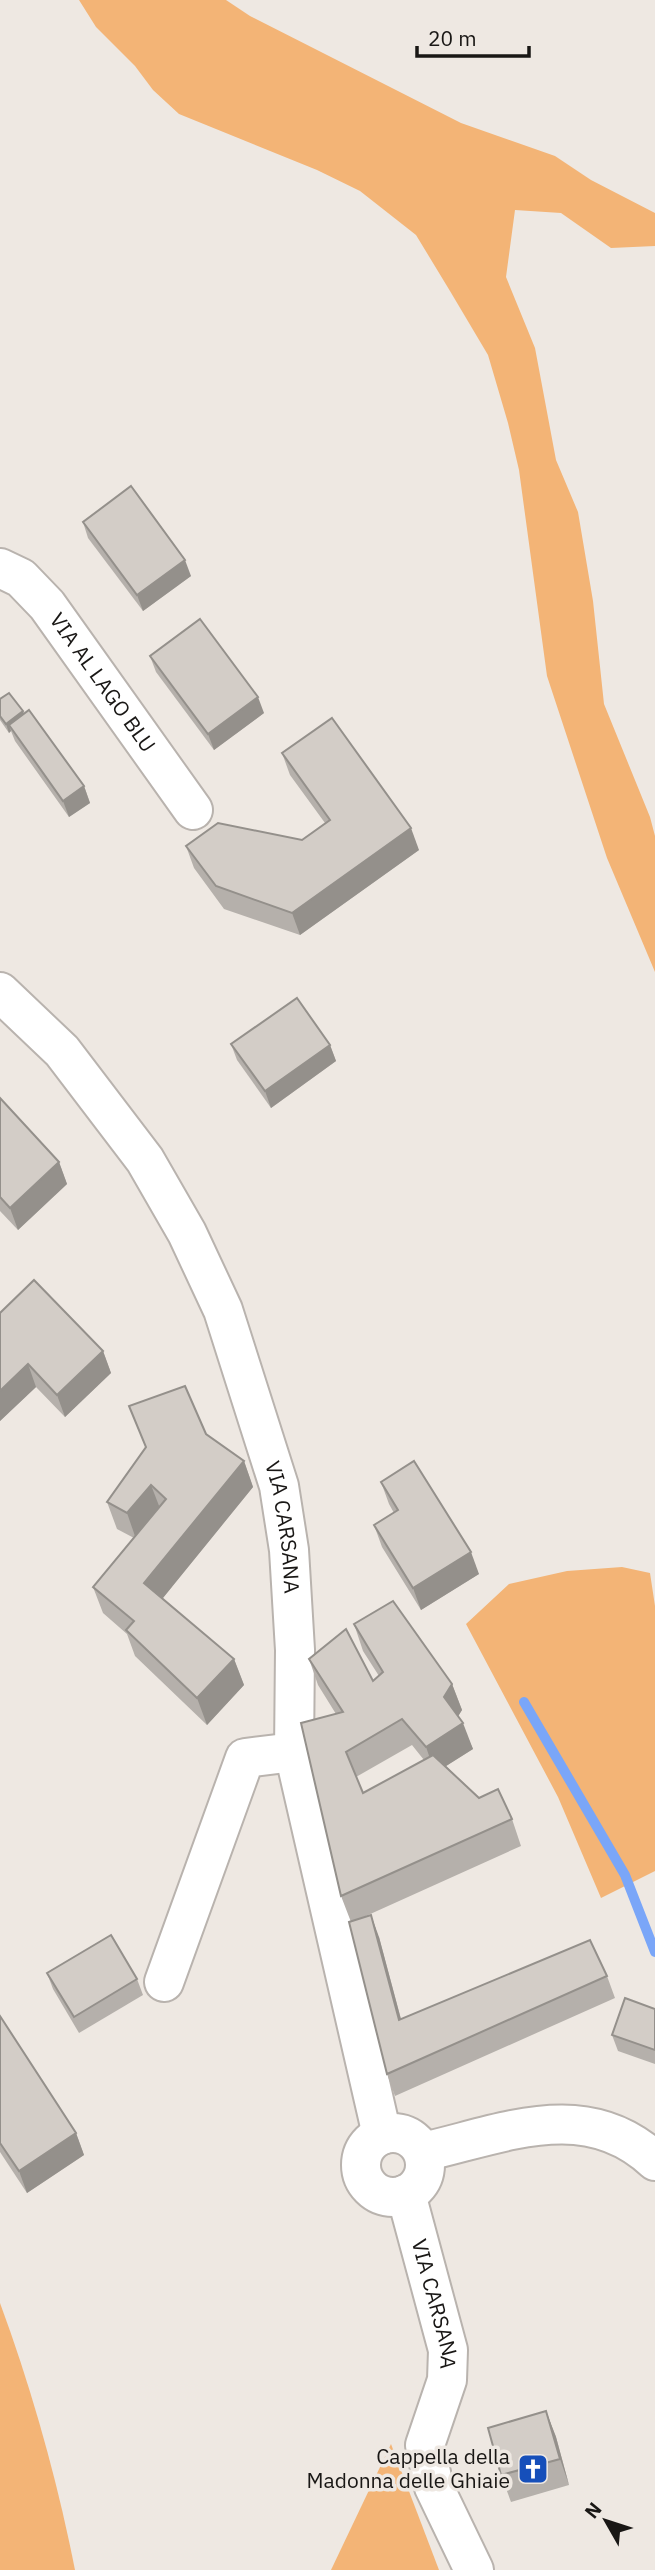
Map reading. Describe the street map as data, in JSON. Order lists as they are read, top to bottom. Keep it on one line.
{"streets":{"street":["VIA AL LAGO BLU","VIA CARSANA"]},"places":{"church":["Cappella della Madonna delle Ghiaie"]},"scale_bar":"20 m","north":"top left"}
